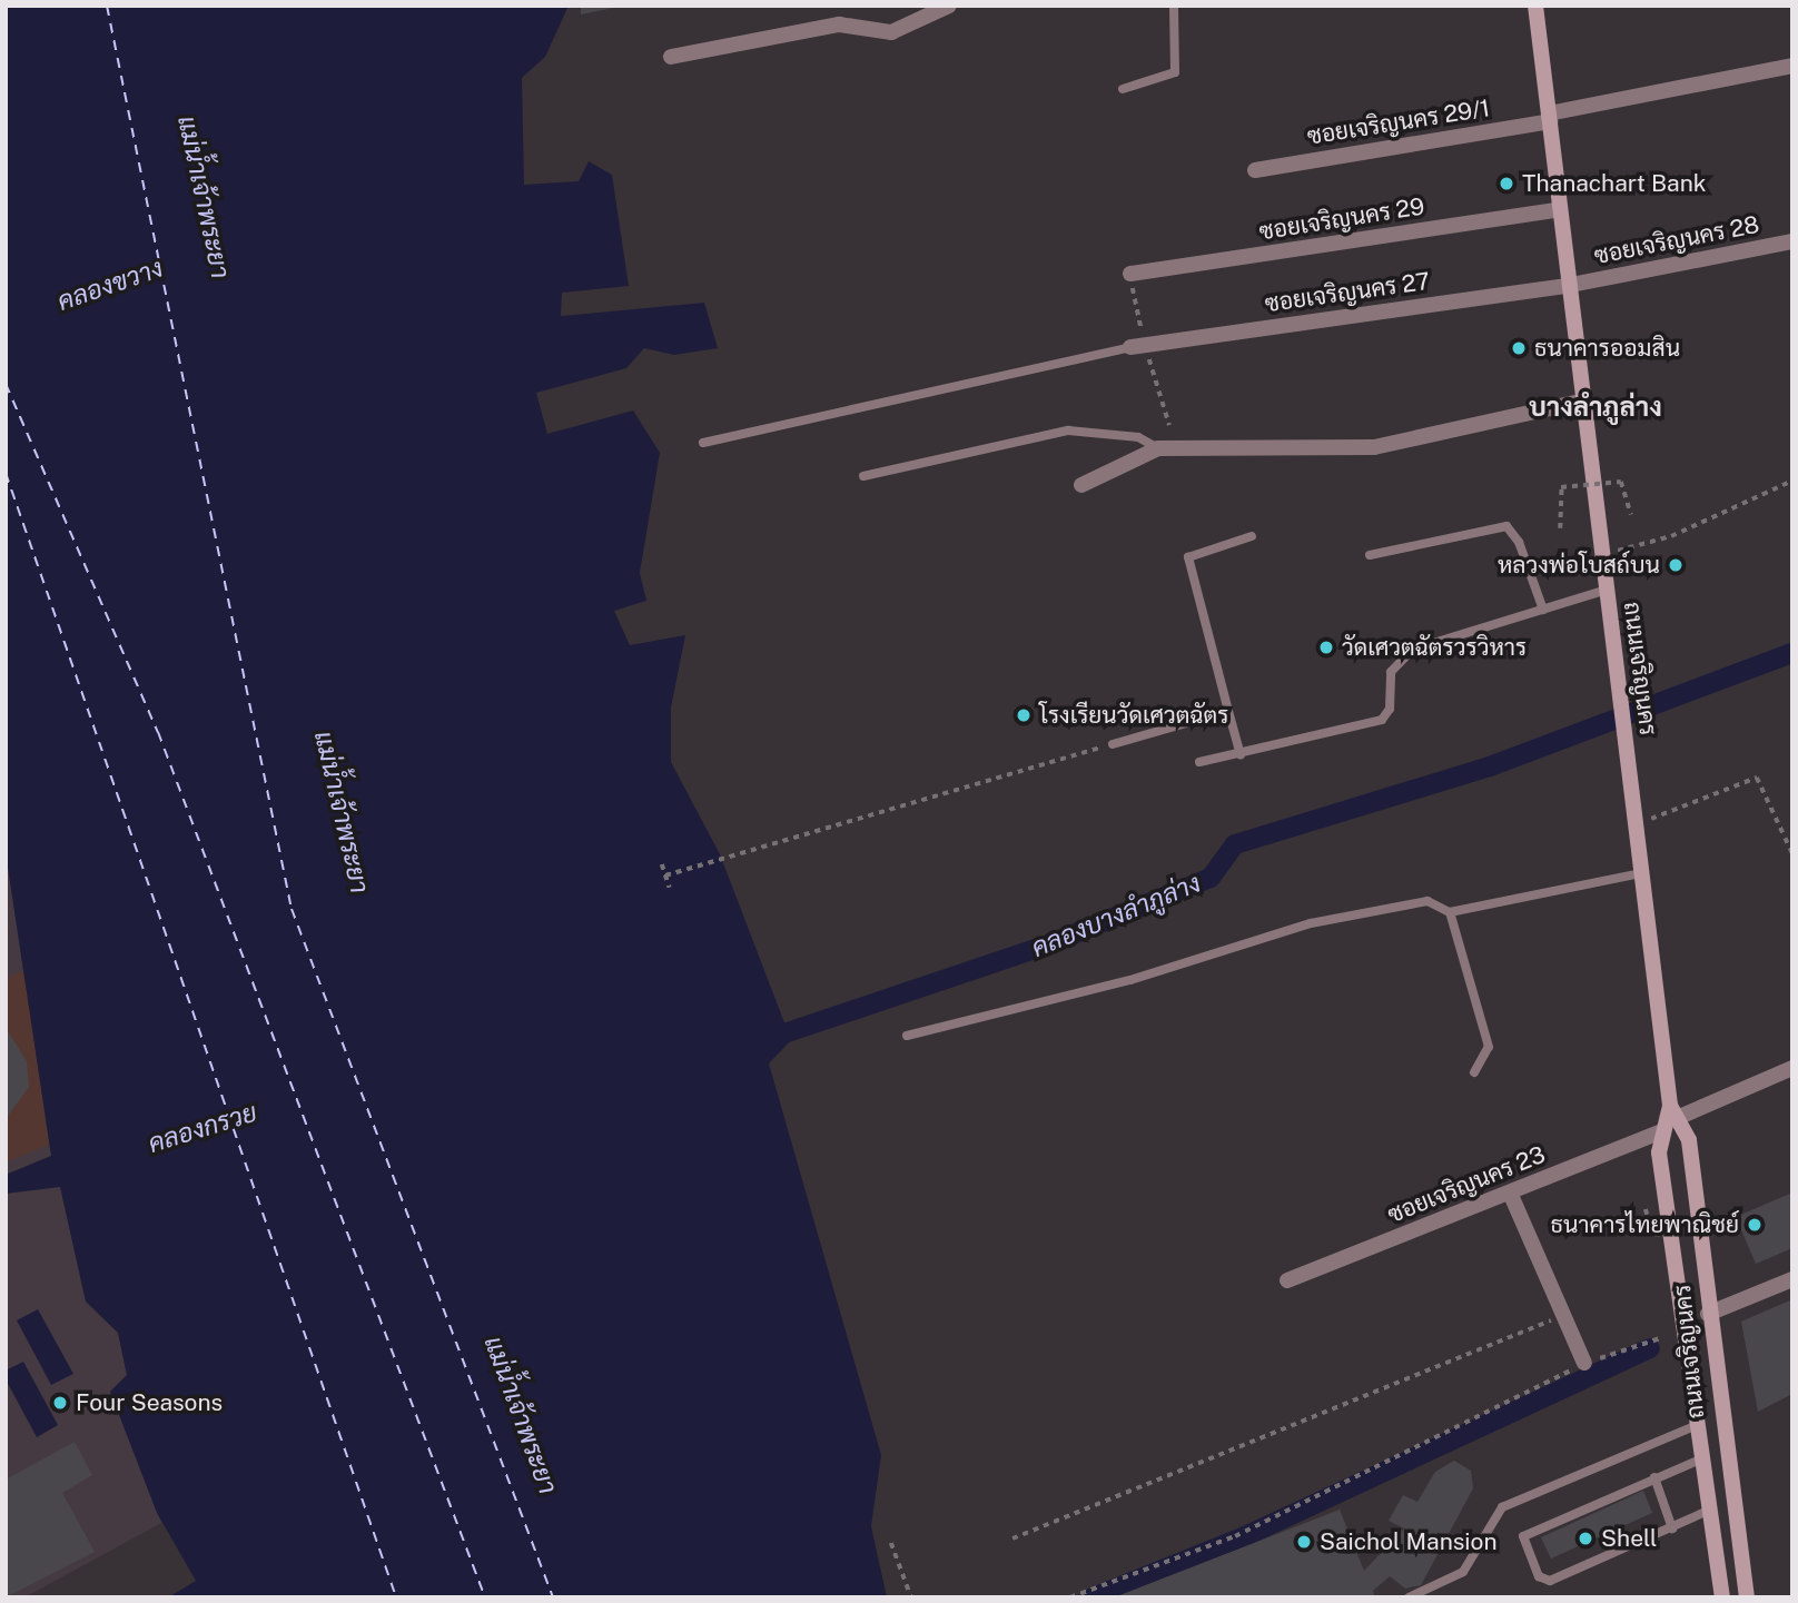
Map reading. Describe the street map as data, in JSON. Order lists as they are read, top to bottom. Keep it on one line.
{"streets":{"main road":["ถนนเจริญนคร"],"street":["ซอยเจริญนคร 29/1","ซอยเจริญนคร 29","ซอยเจริญนคร 28","ซอยเจริญนคร 27","ซอยเจริญนคร 23"]},"crossings":[["ซอยเจริญนคร 29/1","ถนนเจริญนคร"],["ซอยเจริญนคร 29","ถนนเจริญนคร"],["ซอยเจริญนคร 28","ซอยเจริญนคร 27"],["ซอยเจริญนคร 28","ถนนเจริญนคร"],["ซอยเจริญนคร 27","ถนนเจริญนคร"],["ถนนเจริญนคร","ซอยเจริญนคร 23"]],"districts":["บางลำภูล่าง"],"water":["แม่น้ำเจ้าพระยา","คลองขวาง","คลองบางลำภูล่าง","คลองกรวย"],"places":["Thanachart Bank","ธนาคารออมสิน","หลวงพ่อโบสถ์บน","วัดเศวตฉัตรวรวิหาร","โรงเรียนวัดเศวตฉัตร","ธนาคารไทยพาณิชย์","Four Seasons","Shell","Saichol Mansion"]}
